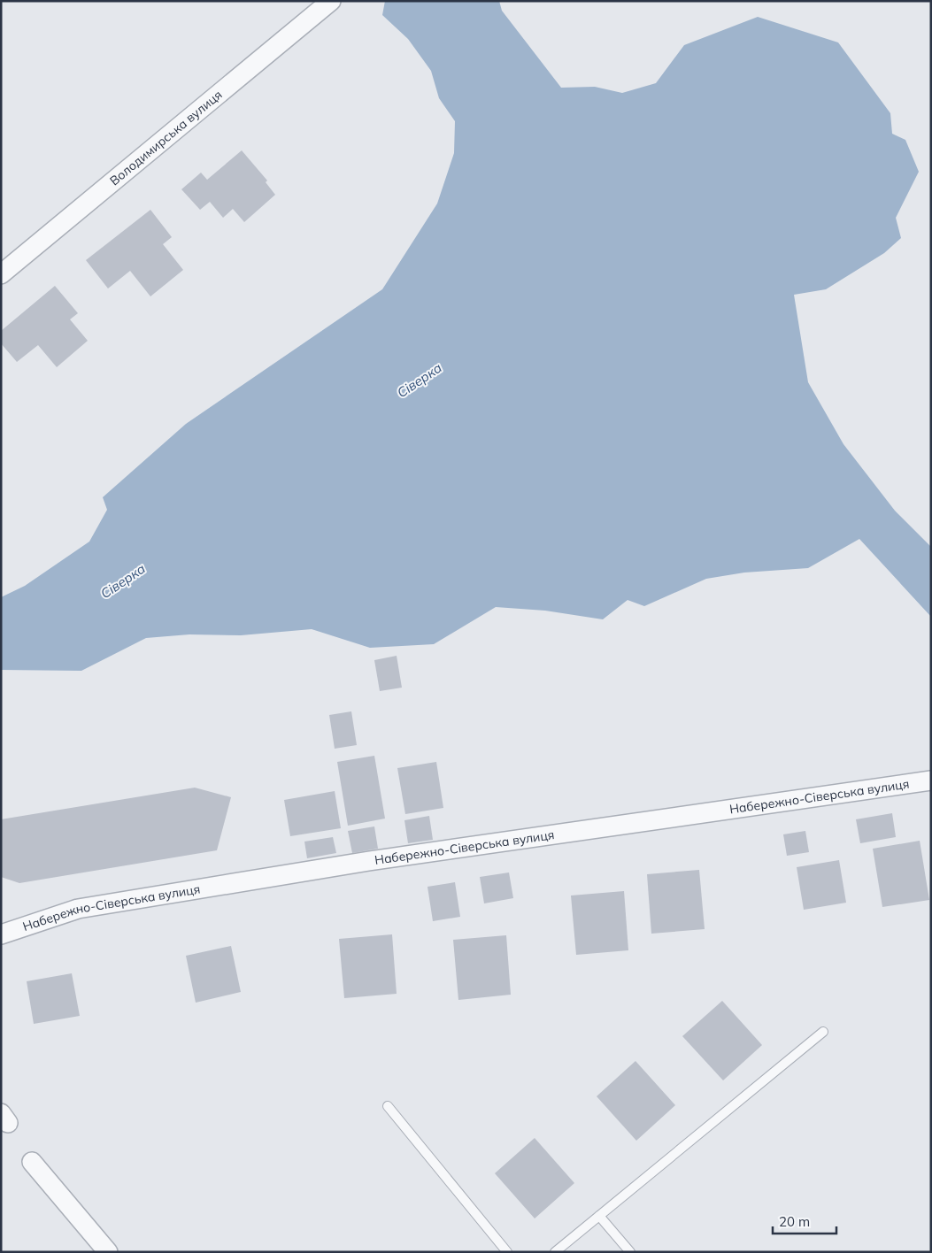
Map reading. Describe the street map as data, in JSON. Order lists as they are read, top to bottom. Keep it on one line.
{"streets":{"street":["Володимирська вулиця","Набережно-Сіверська вулиця"]},"water":["Сіверка"],"scale_bar":"20 m"}
